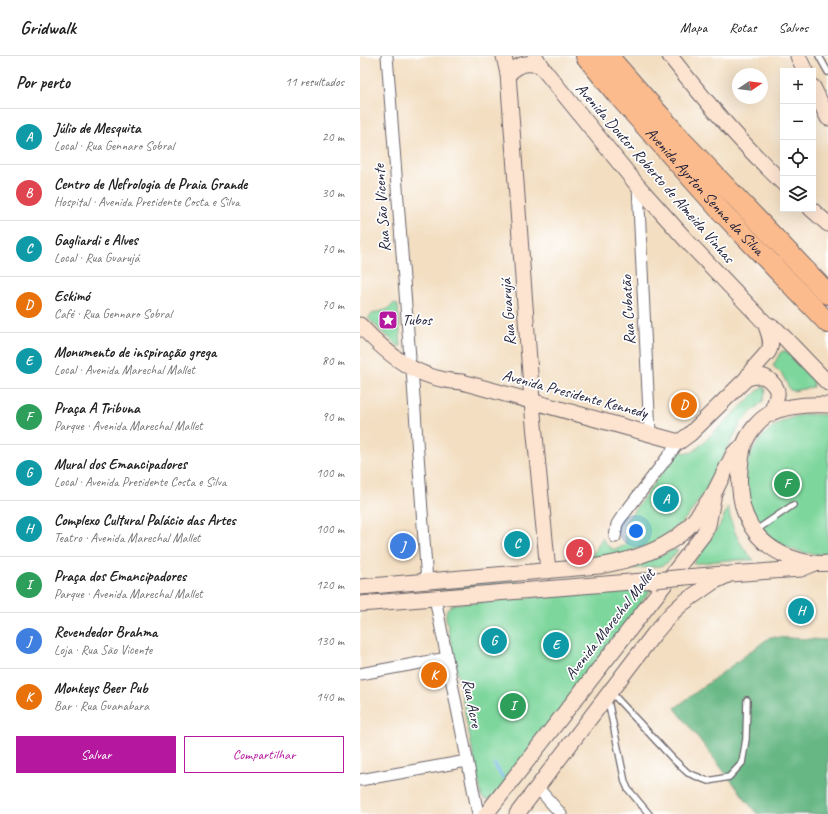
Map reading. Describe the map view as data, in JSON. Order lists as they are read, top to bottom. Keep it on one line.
{"streets":{"highway":["Avenida Ayrton Senna da Silva"],"main road":["Avenida Doutor Roberto de Almeida Vinhas","Rua Guarujá","Avenida Presidente Kennedy","Avenida Marechal Mallet"],"street":["Rua São Vicente","Rua Cubatão","Rua Acre"]},"crossings":[["Avenida Doutor Roberto de Almeida Vinhas","Rua Cubatão"],["Avenida Doutor Roberto de Almeida Vinhas","Rua Guarujá"],["Rua São Vicente","Avenida Presidente Kennedy"],["Rua Cubatão","Avenida Presidente Kennedy"],["Rua Guarujá","Avenida Presidente Kennedy"]],"places":{"place":["Tubos"]},"north":"right","page":{"header":"Gridwalk","nav":["Mapa","Rotas","Salvos"],"heading":["Por perto","11 resultados"],"map_buttons":["+","−"],"list":[{"mark":"A","name":"Júlio de Mesquita","note":"Local · Rua Gennaro Sobral","value":"20 m"},{"mark":"B","name":"Centro de Nefrologia de Praia Grande","note":"Hospital · Avenida Presidente Costa e Silva","value":"30 m"},{"mark":"C","name":"Gagliardi e Alves","note":"Local · Rua Guarujá","value":"70 m"},{"mark":"D","name":"Eskimó","note":"Café · Rua Gennaro Sobral","value":"70 m"},{"mark":"E","name":"Monumento de inspiração grega","note":"Local · Avenida Marechal Mallet","value":"80 m"},{"mark":"F","name":"Praça A Tribuna","note":"Parque · Avenida Marechal Mallet","value":"90 m"},{"mark":"G","name":"Mural dos Emancipadores","note":"Local · Avenida Presidente Costa e Silva","value":"100 m"},{"mark":"H","name":"Complexo Cultural Palácio das Artes","note":"Teatro · Avenida Marechal Mallet","value":"100 m"},{"mark":"I","name":"Praça dos Emancipadores","note":"Parque · Avenida Marechal Mallet","value":"120 m"},{"mark":"J","name":"Revendedor Brahma","note":"Loja · Rua São Vicente","value":"130 m"},{"mark":"K","name":"Monkeys Beer Pub","note":"Bar · Rua Guanabara","value":"140 m"}],"pins":["D","F","A","C","J","B","H","G","E","K","I"],"buttons":["Salvar","Compartilhar"]}}
